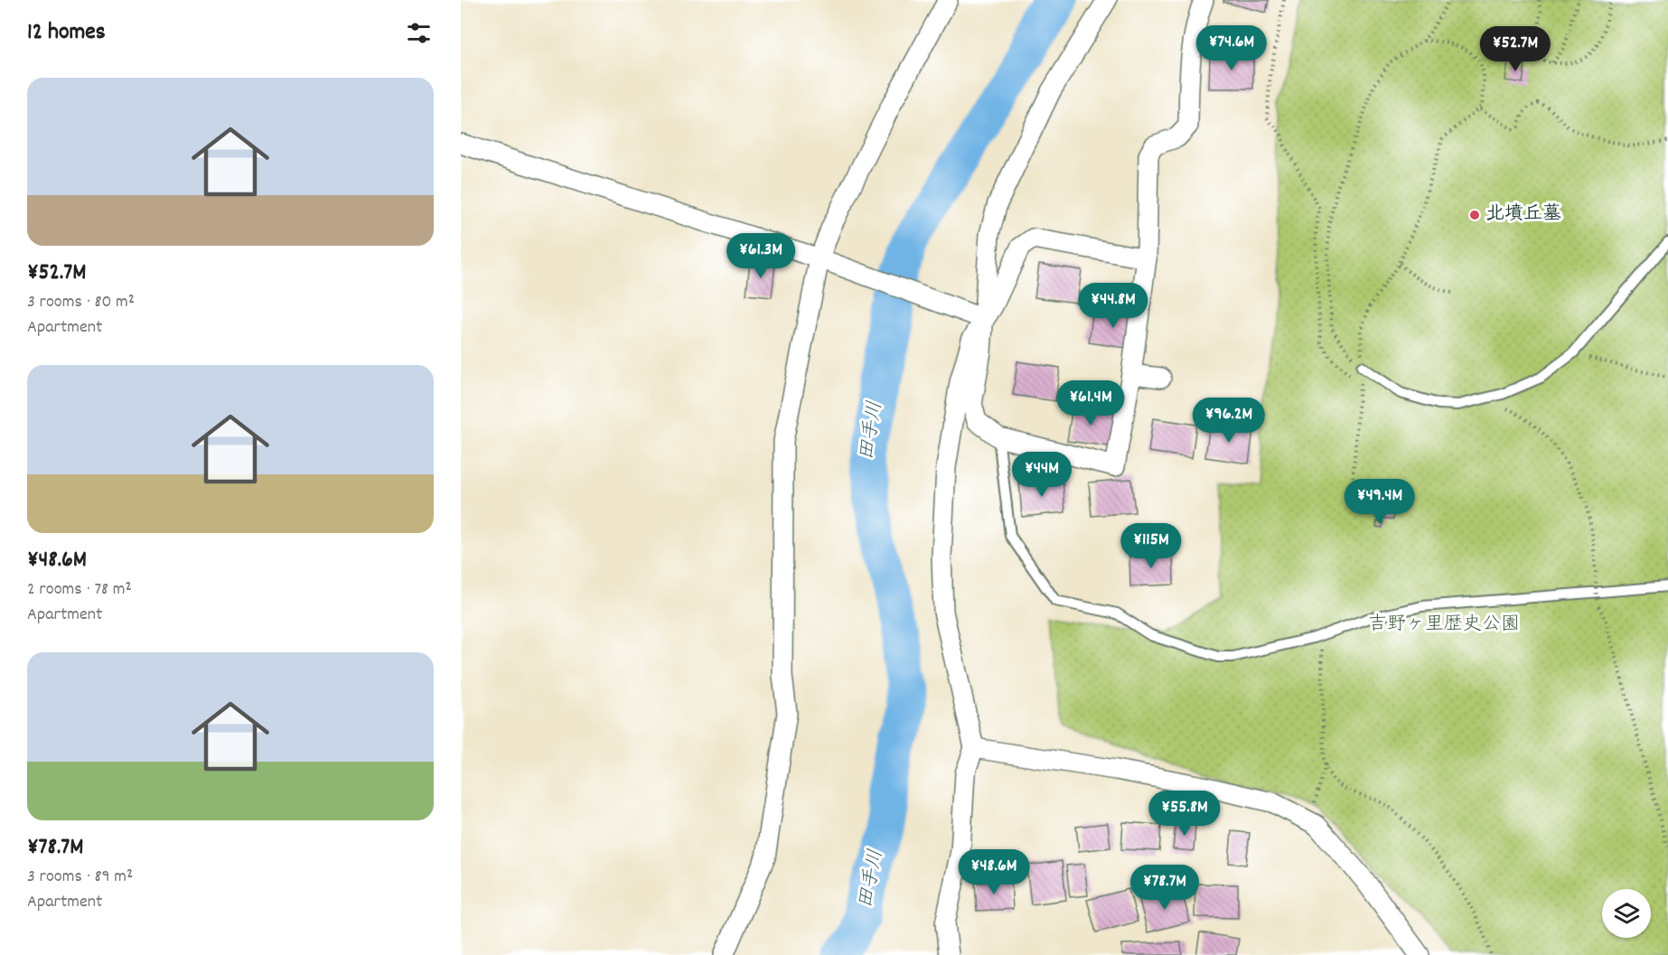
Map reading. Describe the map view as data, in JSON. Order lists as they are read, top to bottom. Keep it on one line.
{"water":["田手川"],"parks":["吉野ヶ里歴史公園"],"places":["北墳丘墓"],"page":{"heading":"12 homes","price":["¥74.6M","¥52.7M","¥61.3M","¥44.8M","¥61.4M","¥96.2M","¥44M","¥49.4M","¥115M","¥55.8M","¥48.6M","¥78.7M"],"list":[{"name":"¥52.7M","note":"3 rooms · 80 m² · Apartment"},{"name":"¥48.6M","note":"2 rooms · 78 m² · Apartment"},{"name":"¥78.7M","note":"3 rooms · 89 m² · Apartment"}]}}
